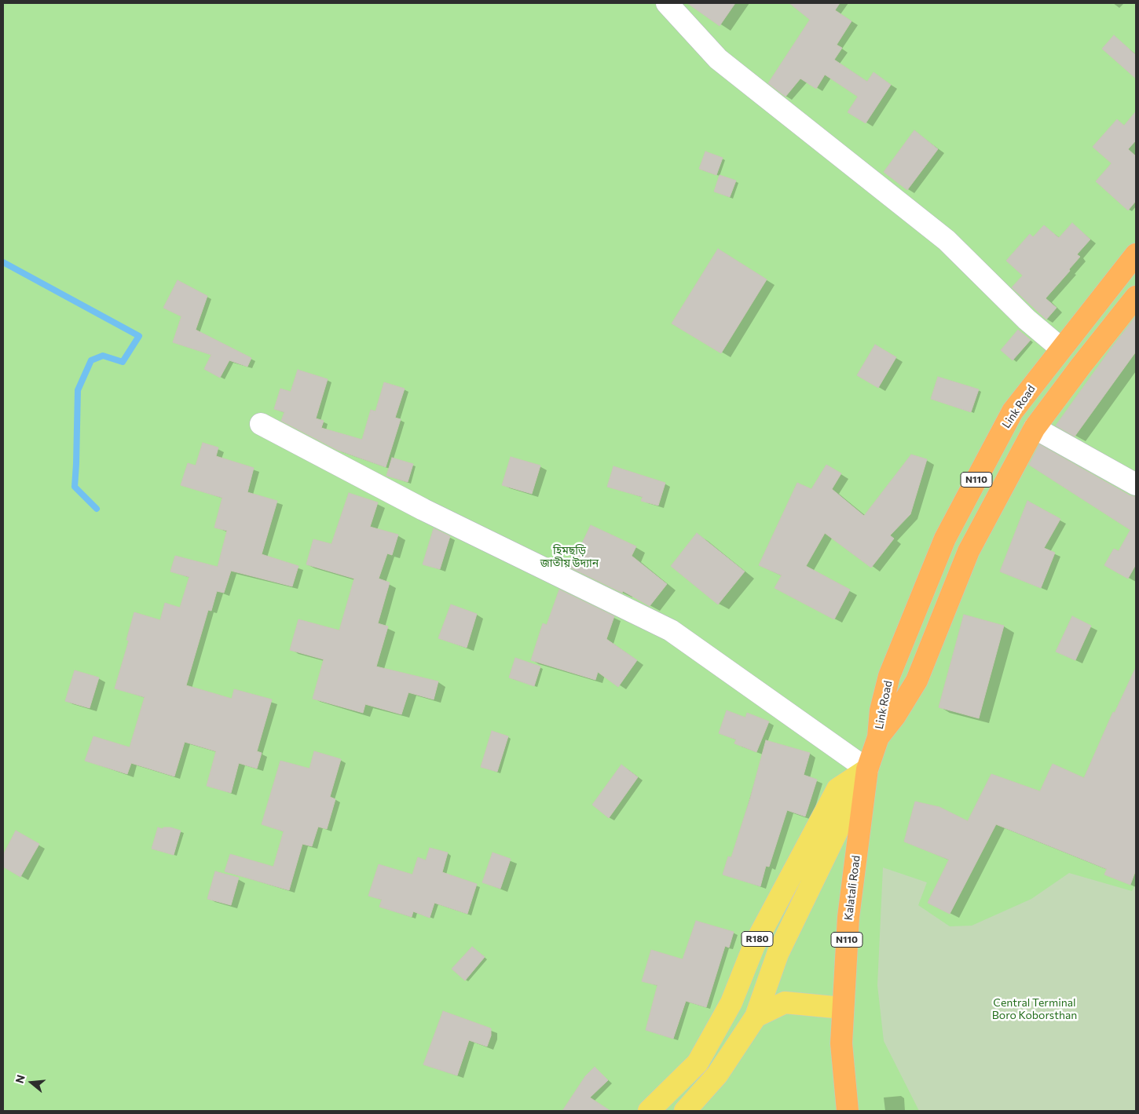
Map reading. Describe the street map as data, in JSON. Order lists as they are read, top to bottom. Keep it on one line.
{"streets":{"highway":["Link Road","N110","Kalatali Road"],"main road":["R180"]},"crossings":[["Link Road","Kalatali Road"],["Kalatali Road","R180"]],"parks":["হিমছড়ি জাতীয় উদ্যান","Central Terminal Boro Koborsthan"],"north":"left"}
